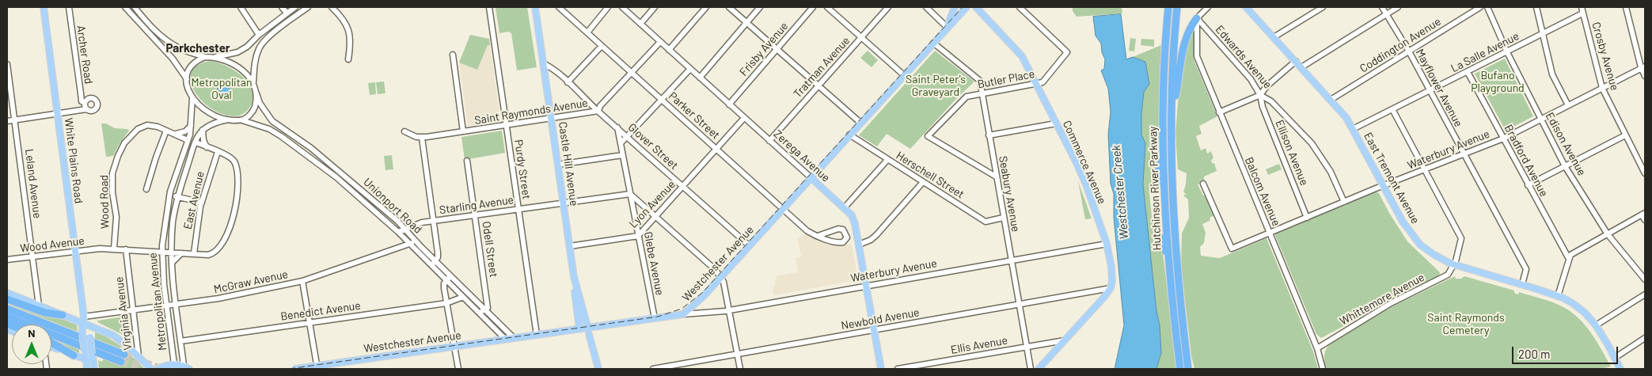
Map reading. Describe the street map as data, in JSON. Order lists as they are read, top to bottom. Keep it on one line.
{"streets":{"highway":["Hutchinson River Parkway"],"main road":["Zerega Avenue","White Plains Road","Commerce Avenue","Castle Hill Avenue","East Tremont Avenue","Westchester Avenue","Virginia Avenue"],"street":["Coddington Avenue","Frisby Avenue","La Salle Avenue","Archer Road","Crosby Avenue","Edwards Avenue","Tratman Avenue","Butler Place","Mayflower Avenue","Saint Raymonds Avenue","Parker Street","Edison Avenue","Glover Street","Waterbury Avenue","Ellison Avenue","Bradford Avenue","Purdy Street","Herschell Street","Leland Avenue","Balcom Avenue","Seabury Avenue","East Avenue","Wood Road","Lyon Avenue","Starling Avenue","Unionport Road","Wood Avenue","Odell Street","Glebe Avenue","McGraw Avenue","Whittemore Avenue","Metropolitan Avenue","Benedict Avenue","Newbold Avenue","Ellis Avenue"]},"crossings":[["Coddington Avenue","Mayflower Avenue"],["Coddington Avenue","East Tremont Avenue"],["Frisby Avenue","Zerega Avenue"],["La Salle Avenue","Crosby Avenue"],["La Salle Avenue","Mayflower Avenue"],["La Salle Avenue","Edison Avenue"],["La Salle Avenue","Bradford Avenue"],["La Salle Avenue","East Tremont Avenue"],["Crosby Avenue","Waterbury Avenue"],["Edwards Avenue","Waterbury Avenue"],["Edwards Avenue","Ellison Avenue"],["Edwards Avenue","Balcom Avenue"],["Tratman Avenue","Zerega Avenue"],["Butler Place","Commerce Avenue"],["Butler Place","Seabury Avenue"],["Mayflower Avenue","Waterbury Avenue"],["Mayflower Avenue","East Tremont Avenue"],["Saint Raymonds Avenue","Parker Street"],["Saint Raymonds Avenue","Glover Street"],["Saint Raymonds Avenue","Zerega Avenue"],["Saint Raymonds Avenue","Castle Hill Avenue"],["Saint Raymonds Avenue","Purdy Street"],["Parker Street","Lyon Avenue"],["Parker Street","Westchester Avenue"],["Edison Avenue","Waterbury Avenue"],["Glover Street","Castle Hill Avenue"],["Glover Street","Lyon Avenue"],["Glover Street","Glebe Avenue"],["Glover Street","Westchester Avenue"],["Waterbury Avenue","Ellison Avenue"],["Waterbury Avenue","Zerega Avenue"],["Waterbury Avenue","Bradford Avenue"],["Waterbury Avenue","Commerce Avenue"],["Waterbury Avenue","East Tremont Avenue"],["Waterbury Avenue","Balcom Avenue"],["Waterbury Avenue","Seabury Avenue"],["Waterbury Avenue","Westchester Avenue"],["Zerega Avenue","Lyon Avenue"],["Zerega Avenue","Westchester Avenue"],["Zerega Avenue","Newbold Avenue"],["White Plains Road","Wood Avenue"],["White Plains Road","McGraw Avenue"],["Commerce Avenue","Newbold Avenue"],["Castle Hill Avenue","Lyon Avenue"],["Castle Hill Avenue","Starling Avenue"],["Purdy Street","Starling Avenue"],["Purdy Street","Westchester Avenue"],["Herschell Street","Seabury Avenue"],["Herschell Street","Westchester Avenue"],["East Tremont Avenue","Whittemore Avenue"],["Leland Avenue","Wood Avenue"],["Balcom Avenue","Whittemore Avenue"],["Seabury Avenue","Westchester Avenue"],["Seabury Avenue","Newbold Avenue"],["Seabury Avenue","Ellis Avenue"],["East Avenue","Wood Avenue"],["Wood Road","Wood Avenue"],["Wood Road","Metropolitan Avenue"],["Lyon Avenue","Glebe Avenue"],["Starling Avenue","Unionport Road"],["Starling Avenue","Odell Street"],["Starling Avenue","Glebe Avenue"],["Unionport Road","Odell Street"],["Unionport Road","Westchester Avenue"],["Unionport Road","McGraw Avenue"],["Unionport Road","Metropolitan Avenue"],["Unionport Road","Benedict Avenue"],["Wood Avenue","Metropolitan Avenue"],["Wood Avenue","Virginia Avenue"],["Glebe Avenue","Westchester Avenue"],["McGraw Avenue","Metropolitan Avenue"],["McGraw Avenue","Virginia Avenue"],["Metropolitan Avenue","Benedict Avenue"]],"districts":["Parkchester"],"water":["Westchester Creek"],"parks":["Bufano Playground","Saint Peter's Graveyard","Metropolitan Oval","Saint Raymonds Cemetery"],"scale_bar":"200 m","north":"top"}
